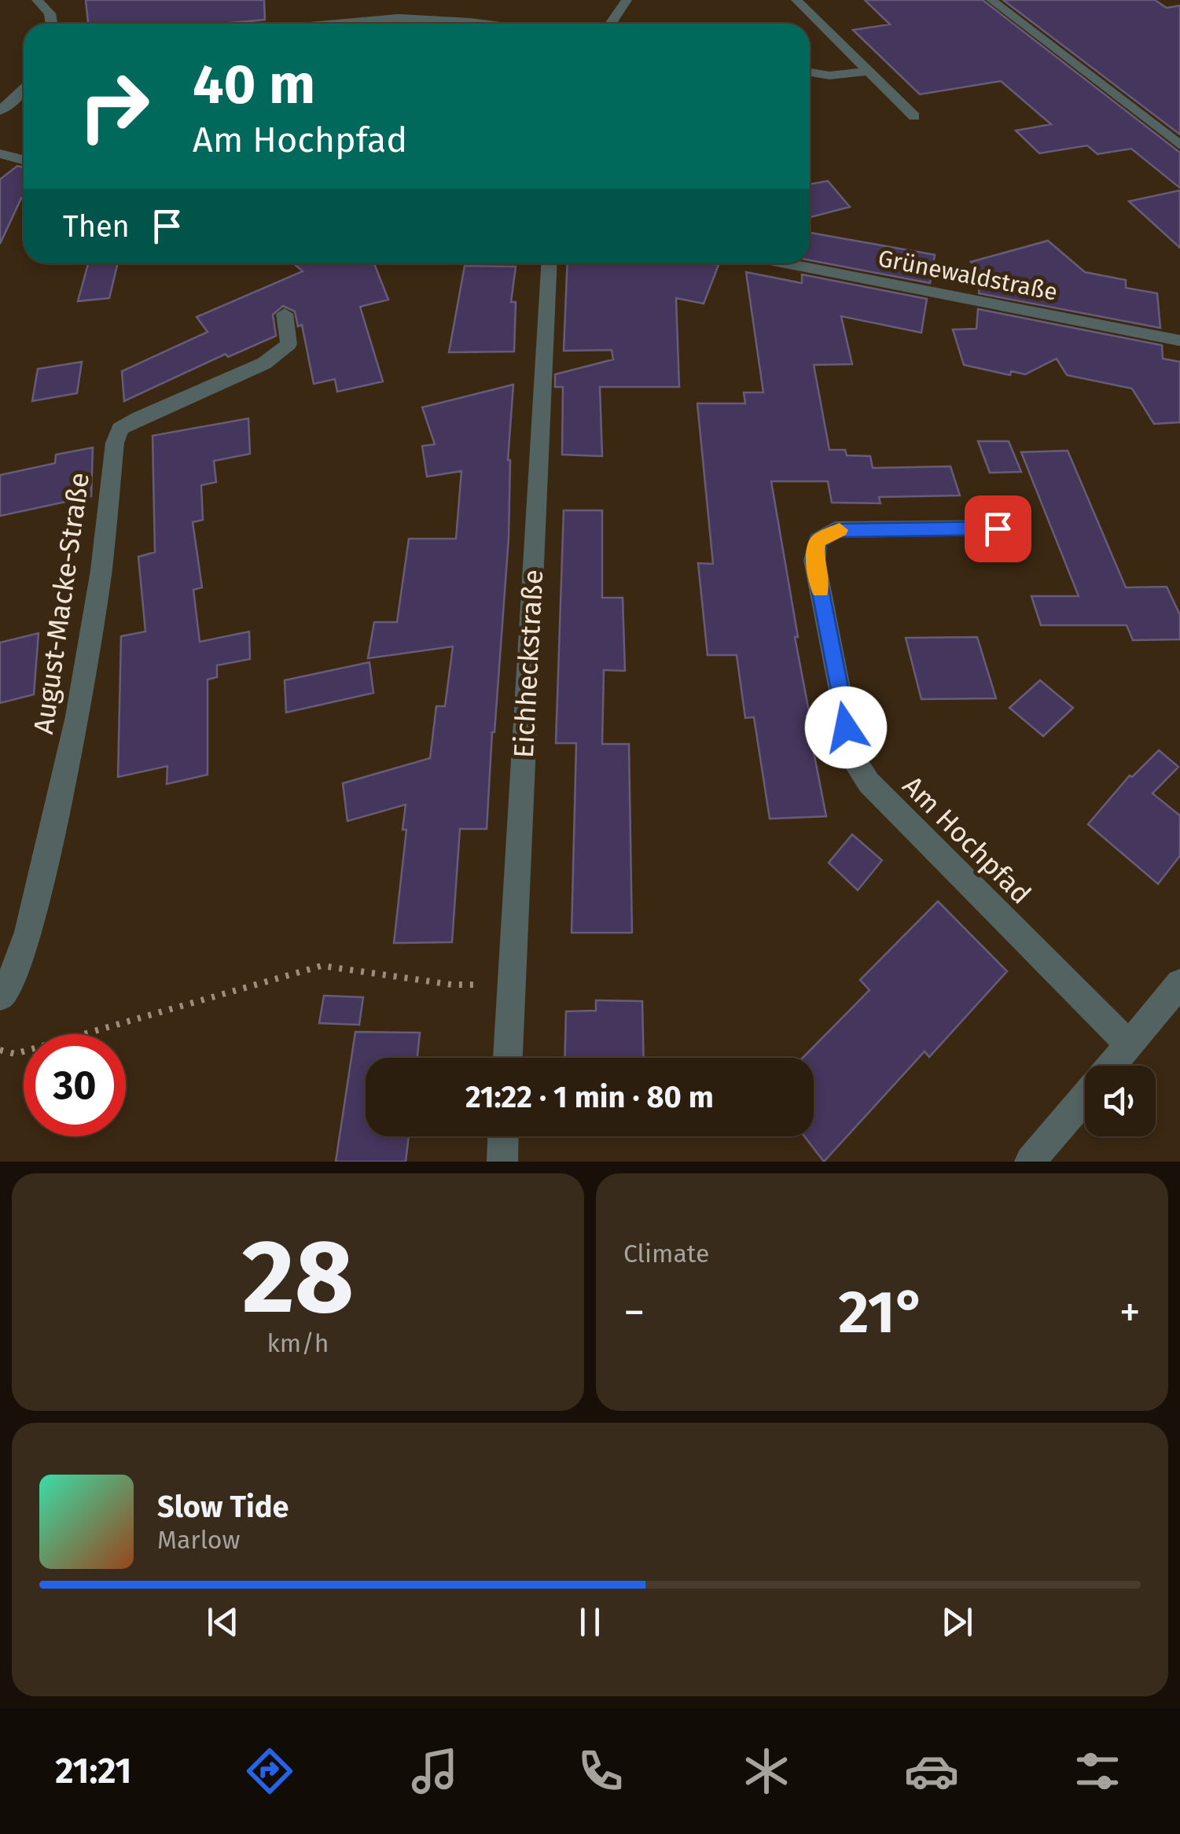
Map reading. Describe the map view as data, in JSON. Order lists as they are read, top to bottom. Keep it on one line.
{"streets":{"street":["Grünewaldstraße","August-Macke-Straße","Eichheckstraße","Am Hochpfad"]},"page":{"turn":["40 m","Am Hochpfad"],"then":"Then","limit":"30","trip":"21:22 · 1 min · 80 m","tile":[["28","km/h"],"Climate"],"heat":["−","21°","+"],"song":["Slow Tide","Marlow"],"tabs":"21:21"}}
